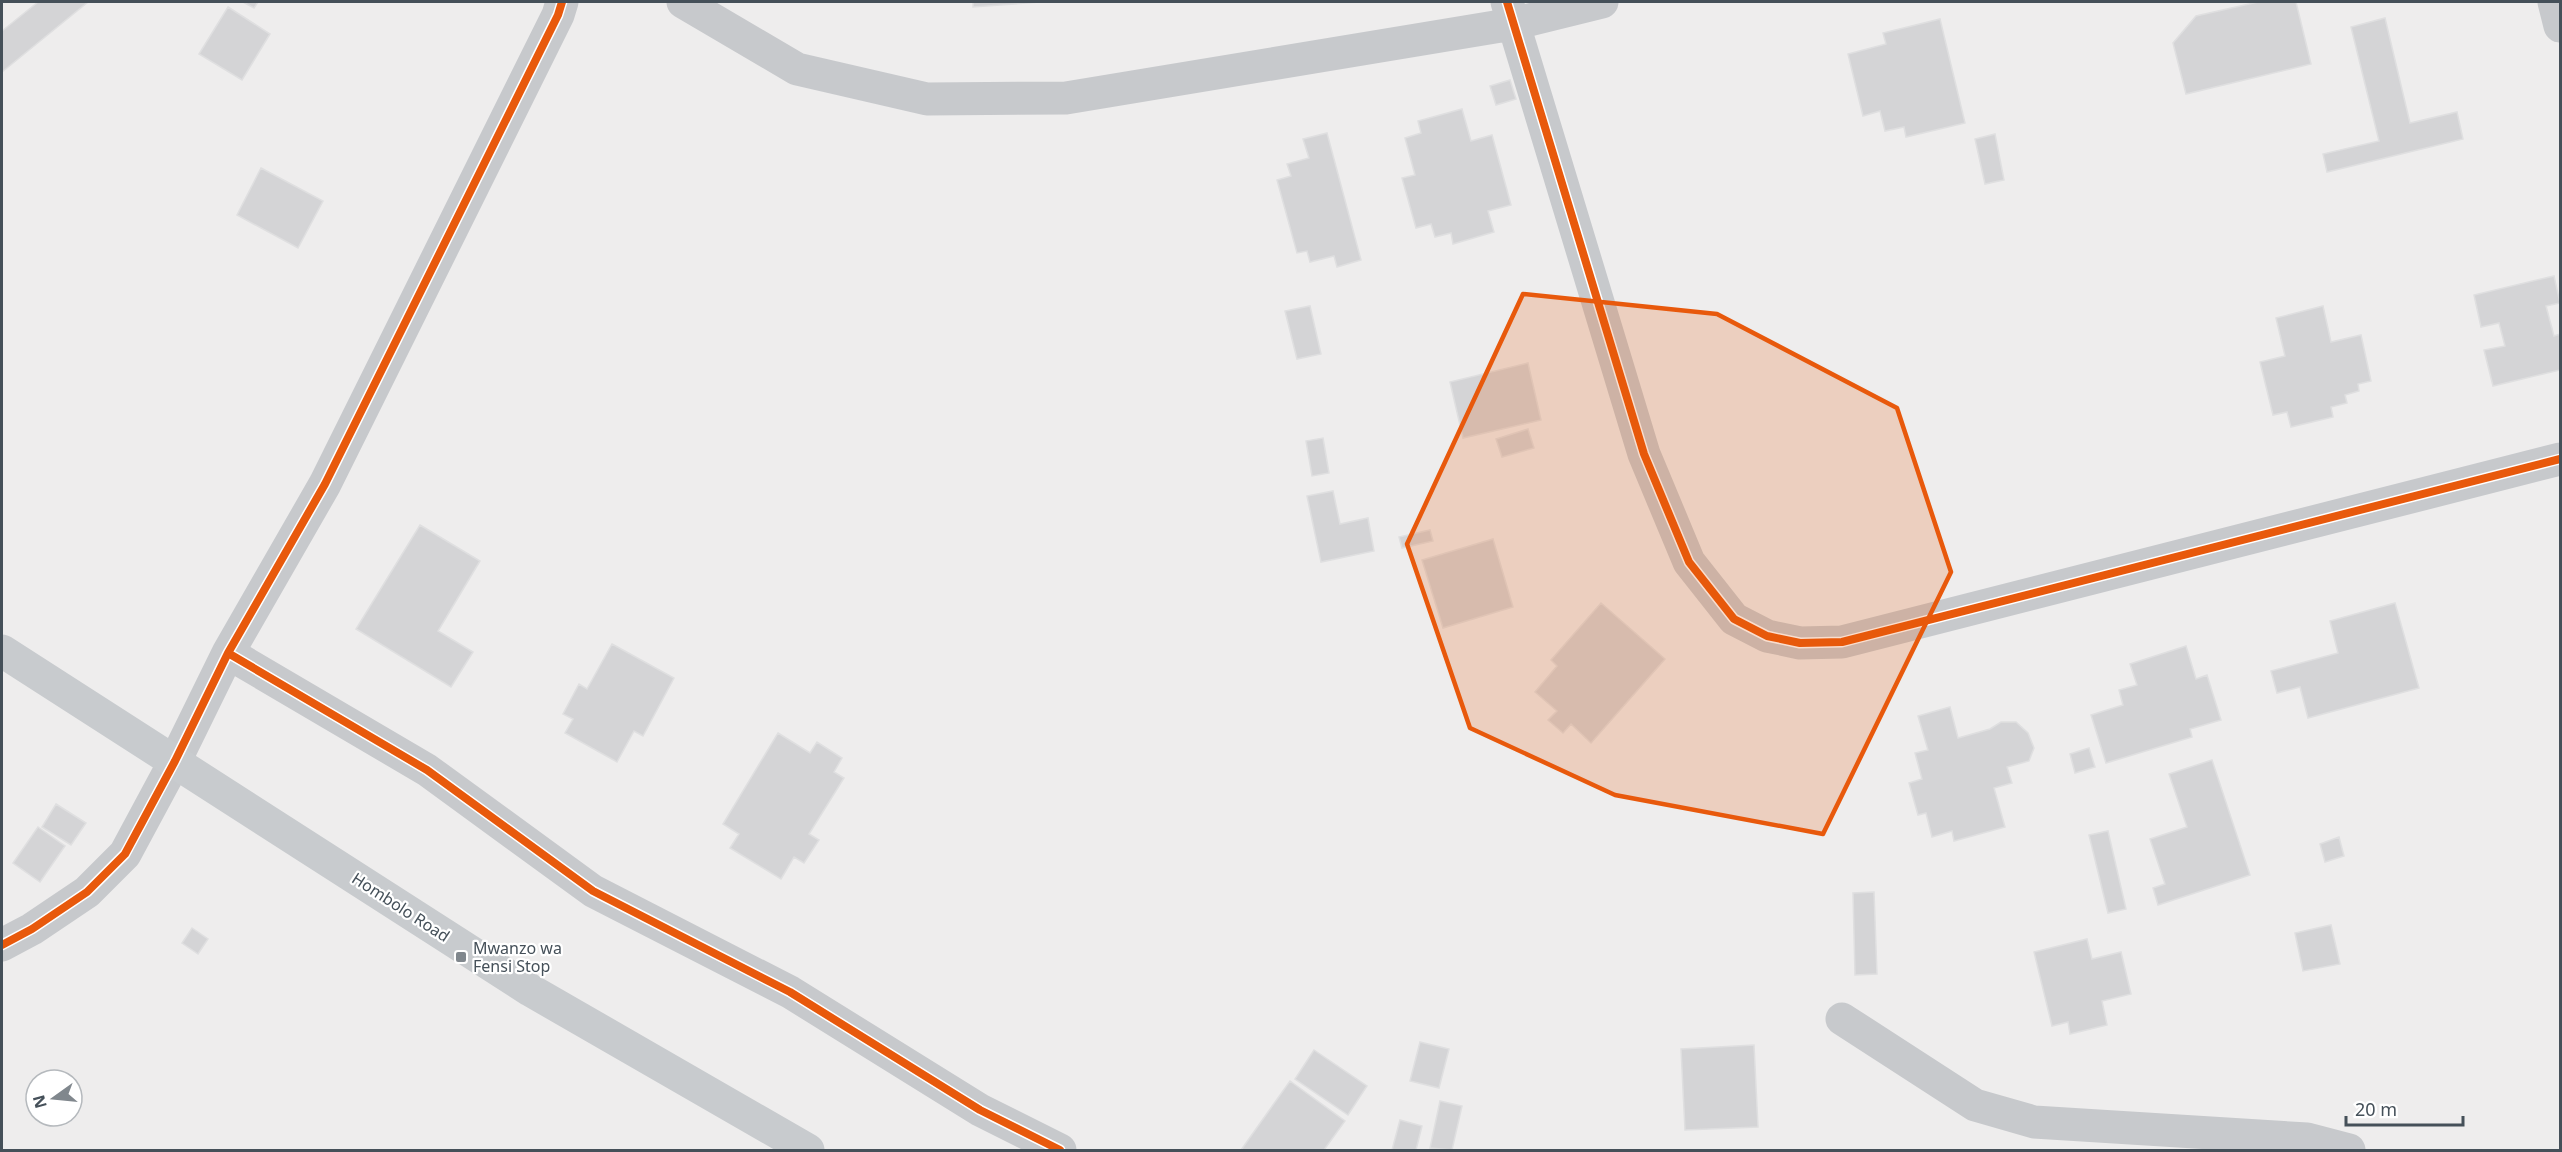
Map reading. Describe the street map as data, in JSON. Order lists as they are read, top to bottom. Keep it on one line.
{"streets":{"street":["Hombolo Road"]},"places":{"transit":["Mwanzo wa Fensi Stop"]},"scale_bar":"20 m","north":"left"}
